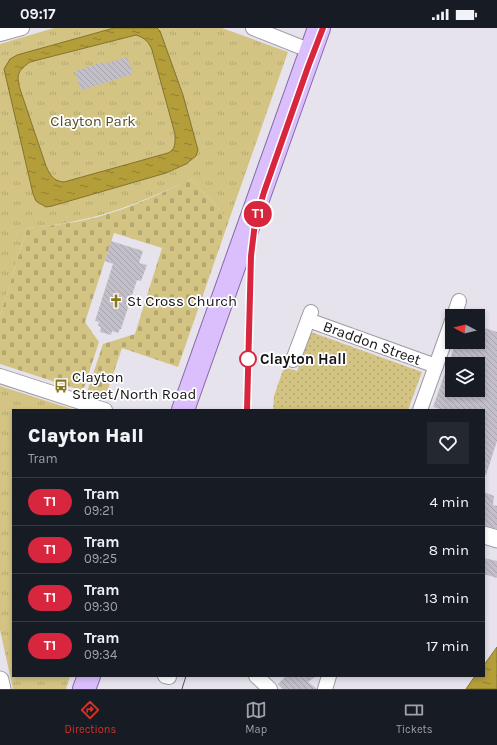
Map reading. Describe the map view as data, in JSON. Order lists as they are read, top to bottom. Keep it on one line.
{"streets":{"street":["Braddon Street"]},"parks":["Clayton Park"],"places":{"church":["St Cross Church"],"other":["Clayton Hall"],"bus stop":["Clayton Street/North Road"]},"lines":["tram line T1"],"north":"left","page":{"status":"09:17","on_map":"T1","heading":["Clayton Hall","Tram"],"list":[{"mark":"T1","name":"Tram","note":"09:21","value":"4 min"},{"mark":"T1","name":"Tram","note":"09:25","value":"8 min"},{"mark":"T1","name":"Tram","note":"09:30","value":"13 min"},{"mark":"T1","name":"Tram","note":"09:34","value":"17 min"}],"tabs":["Directions","Map","Tickets"]}}
